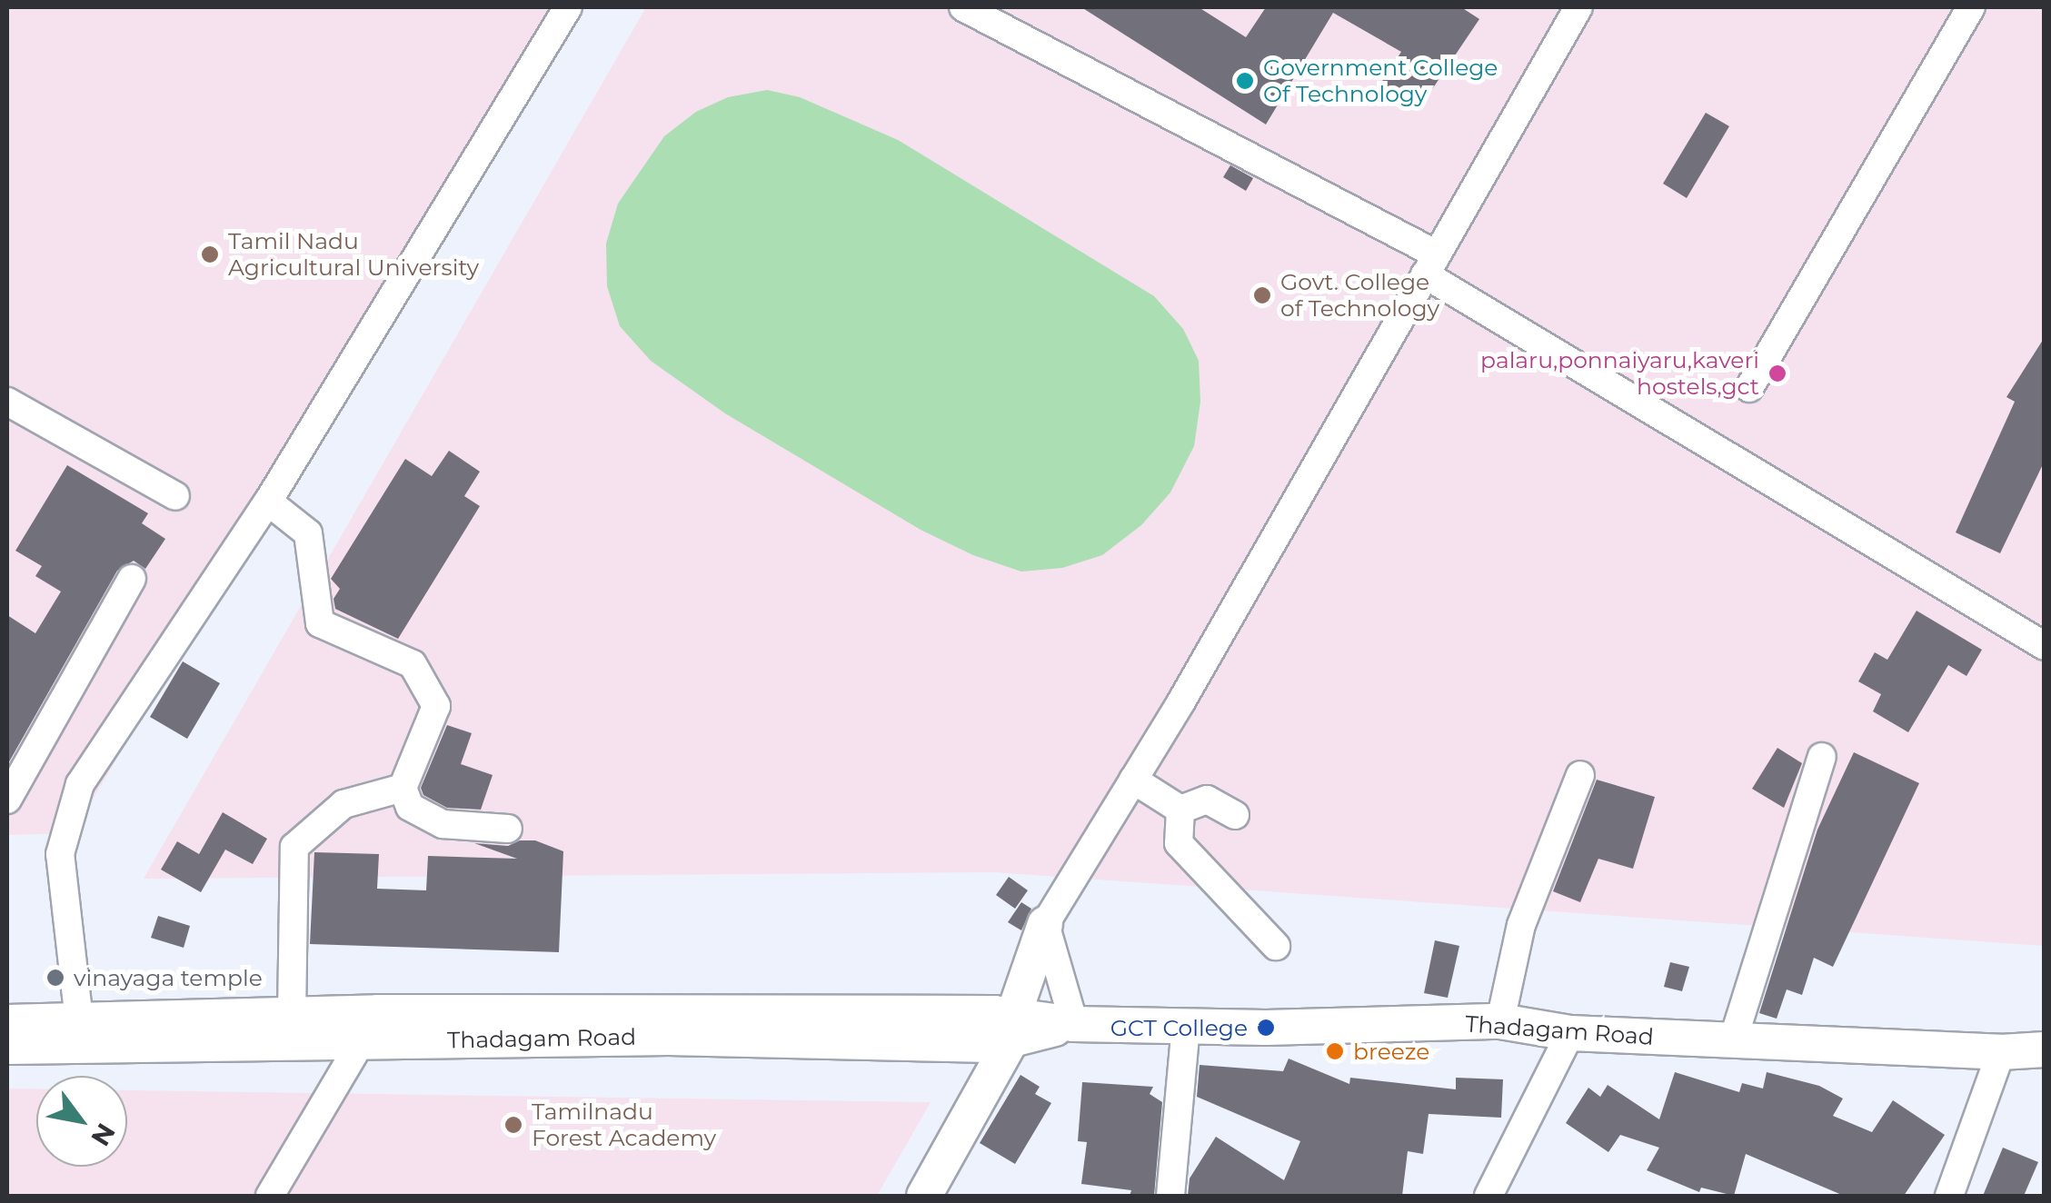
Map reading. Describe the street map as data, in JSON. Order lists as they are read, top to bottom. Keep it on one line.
{"streets":{"main road":["Thadagam Road"]},"places":["Government College Of Technology","Tamil Nadu Agricultural University","Govt. College of Technology","palaru,ponnaiyaru,kaveri hostels,gct","vinayaga temple","GCT College","breeze","Tamilnadu Forest Academy"],"north":"bottom right"}
